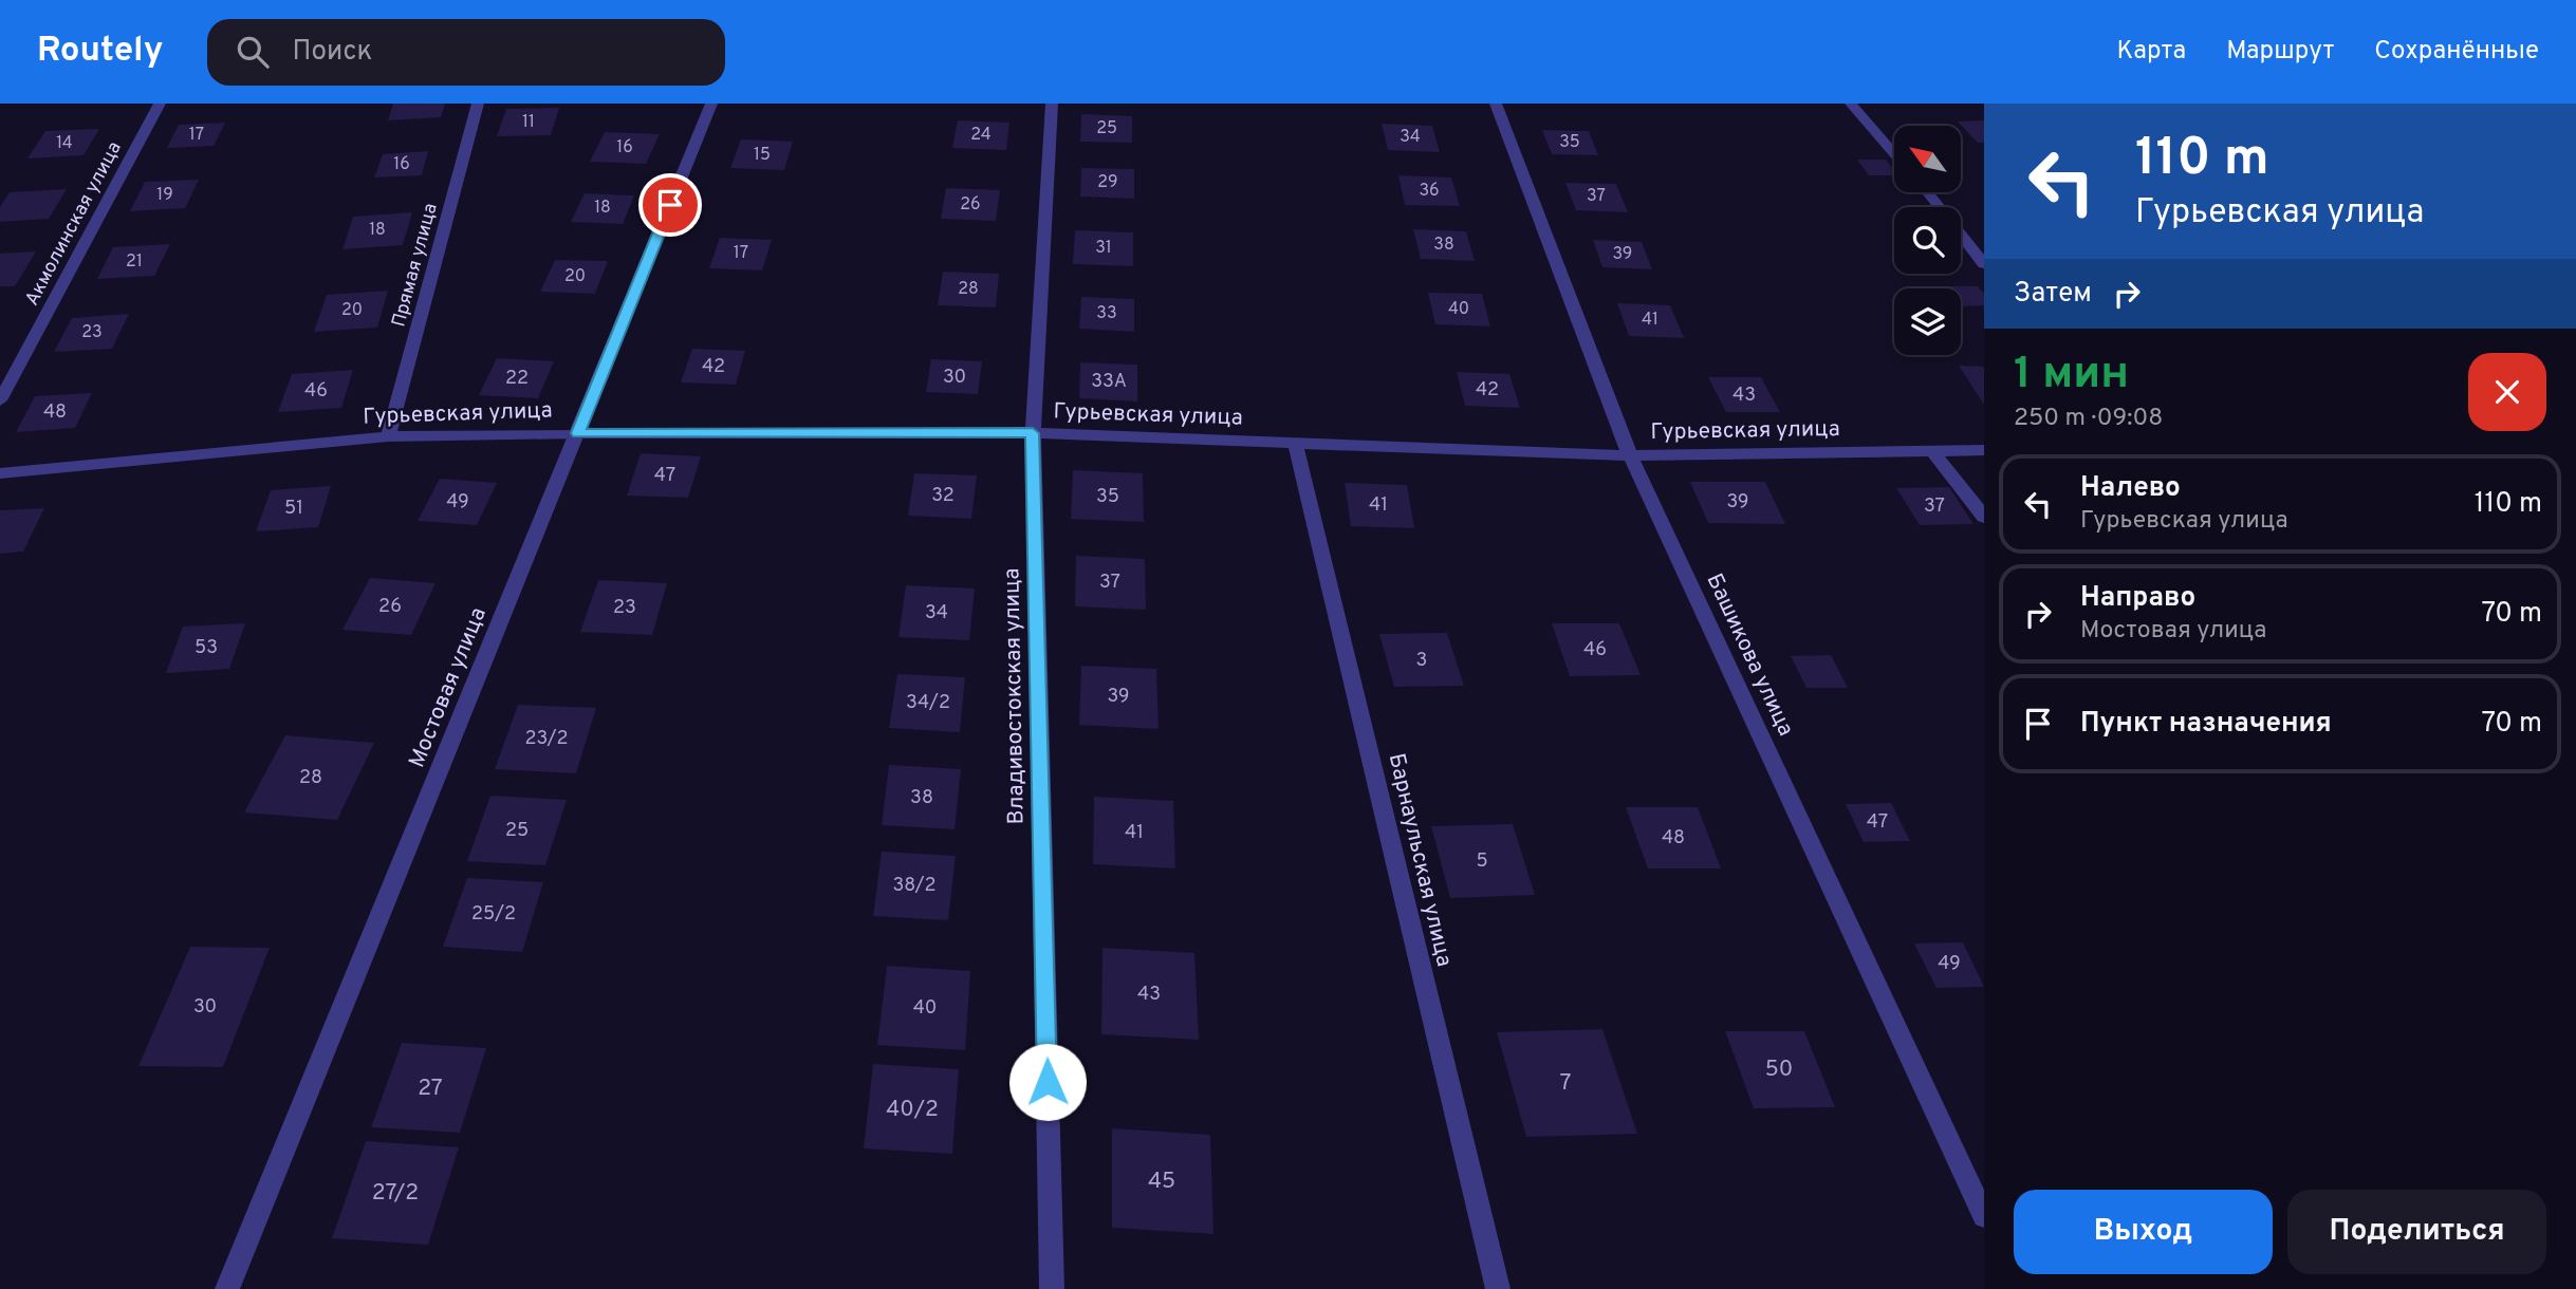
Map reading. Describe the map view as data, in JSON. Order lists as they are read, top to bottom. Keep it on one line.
{"streets":{"street":["Акмолинская улица","Прямая улица","Гурьевская улица","Башикова улица","Мостовая улица","Владивостокская улица","Барнаульская улица"]},"crossings":[["Прямая улица","Гурьевская улица"],["Гурьевская улица","Башикова улица"],["Гурьевская улица","Мостовая улица"],["Гурьевская улица","Владивостокская улица"],["Гурьевская улица","Барнаульская улица"]],"house_numbers":["11","25","17","24","34","35","14","16","15","16","29","36","19","37","26","18","18","38","31","17","39","21","20","28","40","20","33","41","23","42","30","22","33А","42","46","43","48","47","32","35","49","39","41","37","51","37","26","23","34","53","46","3","39","34/2","23/2","28","38","47","25","41","48","5","38/2","25/2","49","43","30","40","50","7","27","40/2","45","27/2"],"north":"top left","page":{"header":"Routely","search":"Поиск","nav":["Карта","Маршрут","Сохранённые"],"turn":["110 m","Гурьевская улица"],"then":"Затем","heading":["1 мин","250 m · 09:08"],"list":[{"name":"Налево","note":"Гурьевская улица","value":"110 m"},{"name":"Направо","note":"Мостовая улица","value":"70 m"},{"name":"Пункт назначения","value":"70 m"}],"buttons":["Выход","Поделиться"]}}
